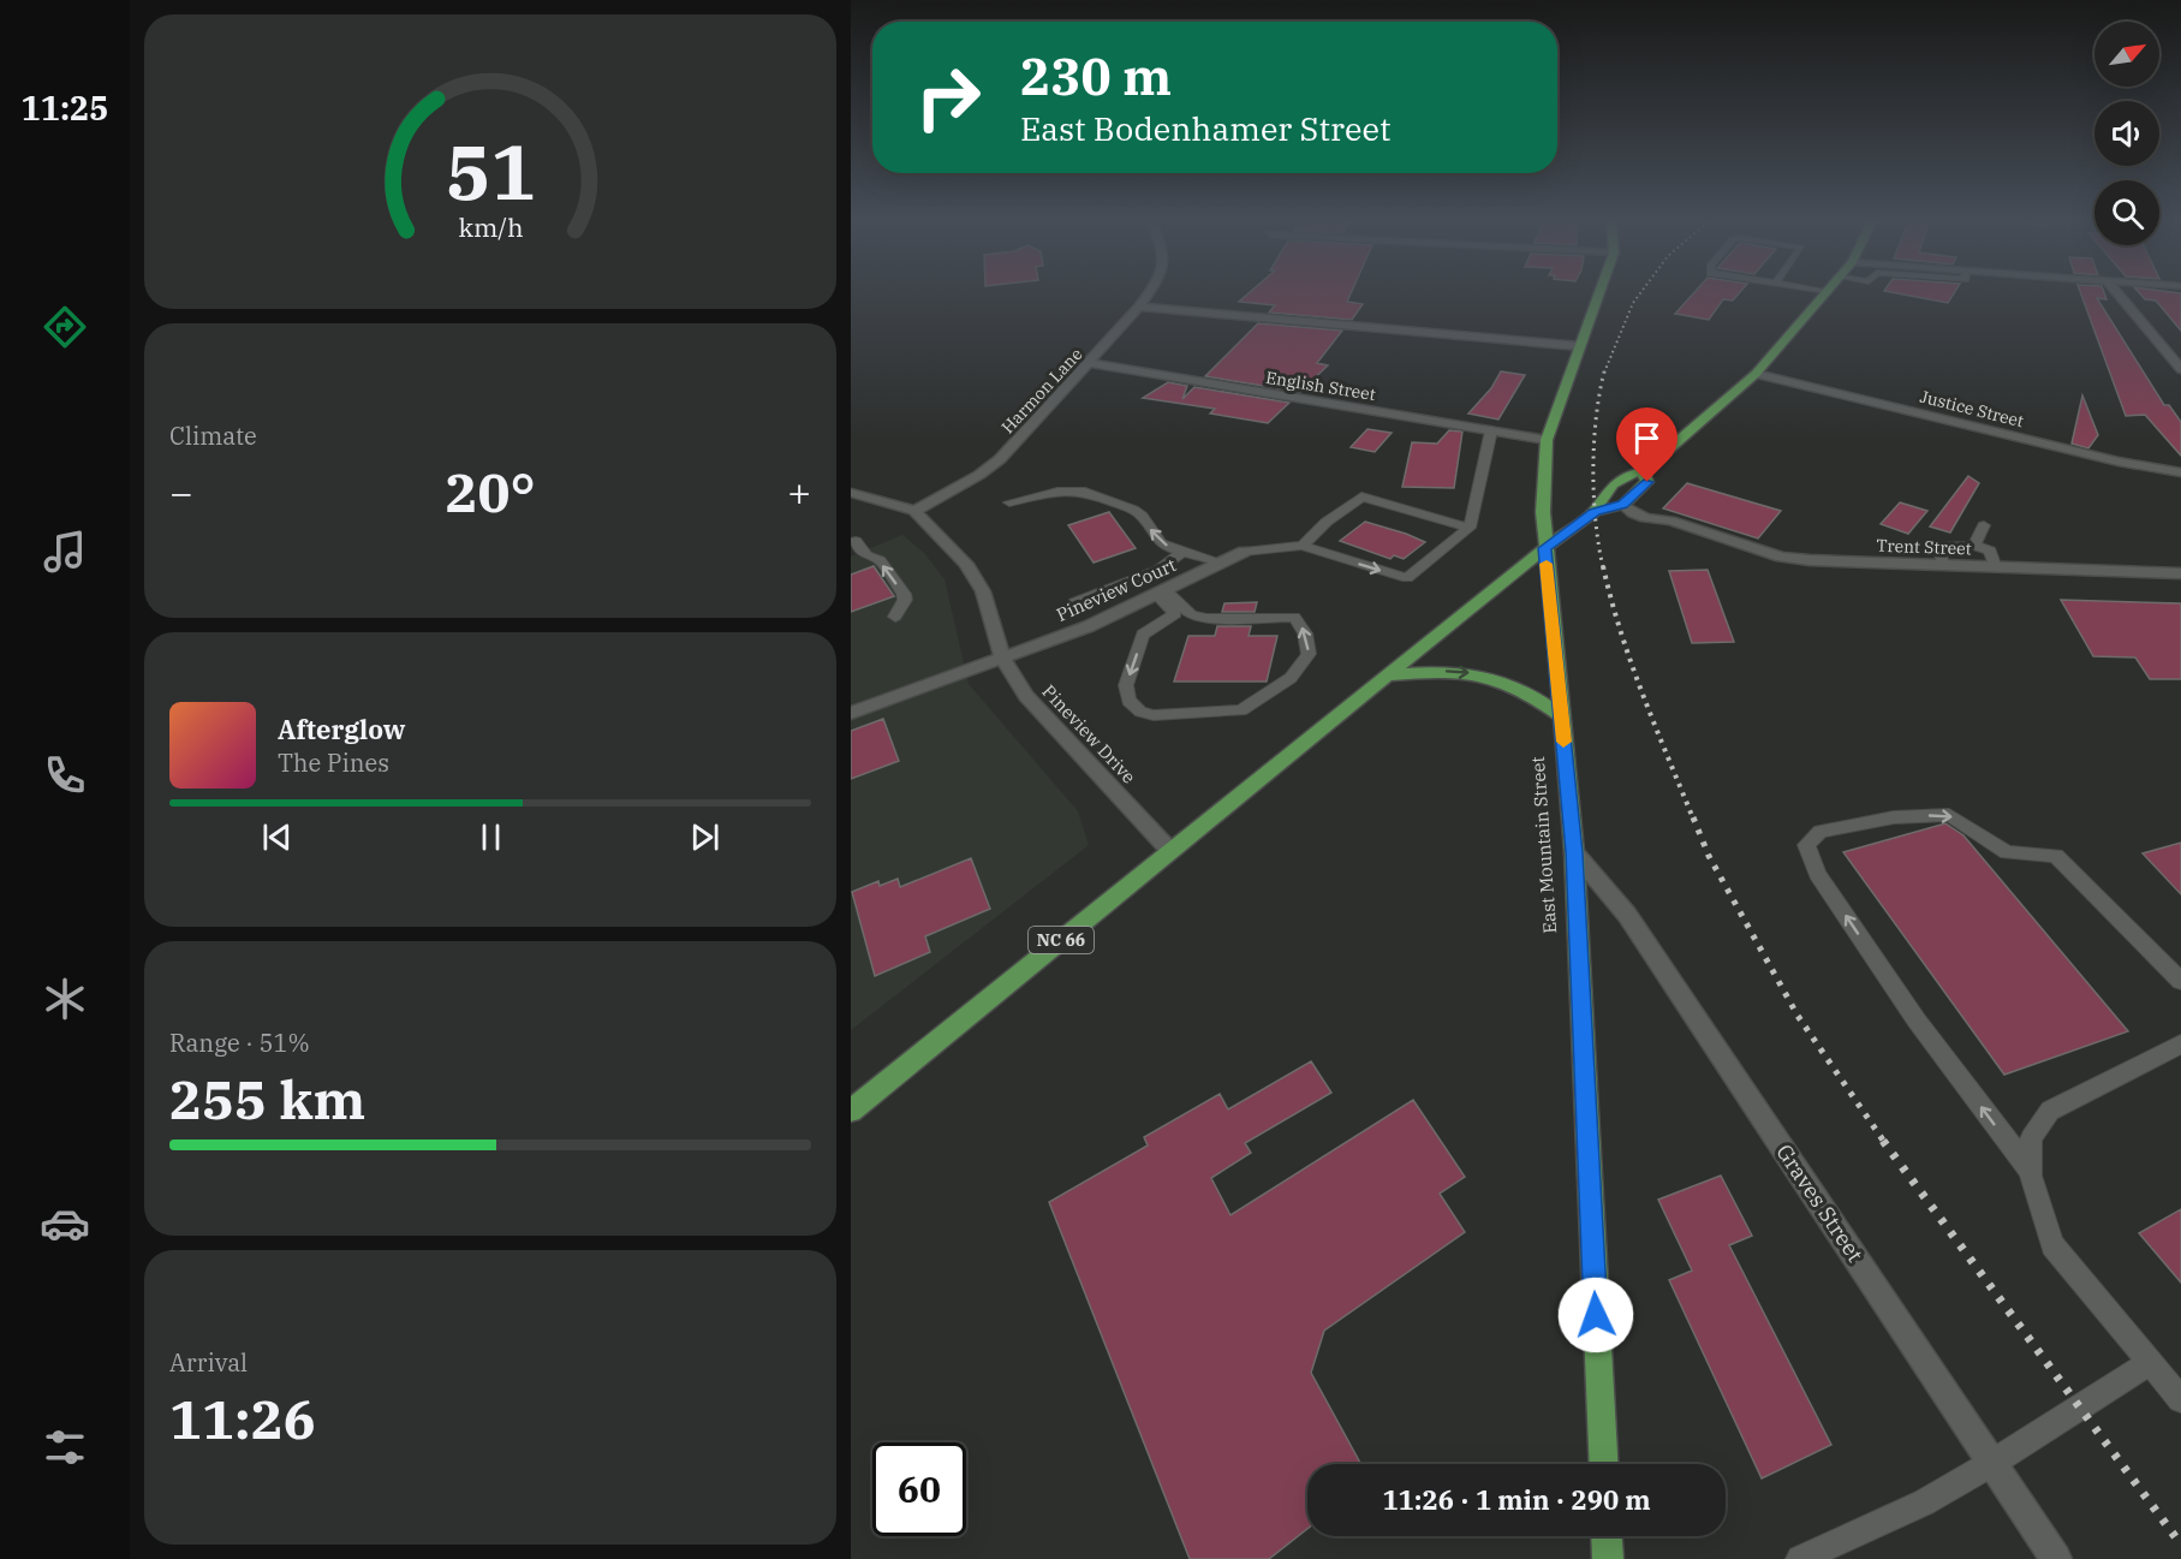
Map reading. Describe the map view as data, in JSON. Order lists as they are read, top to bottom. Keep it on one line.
{"streets":{"main road":["East Mountain Street","NC 66"],"street":["English Street","Harmon Lane","Justice Street","Trent Street","Pineview Court","Pineview Drive","Graves Street"]},"crossings":[["English Street","Harmon Lane"],["English Street","East Mountain Street"],["Harmon Lane","Pineview Drive"],["Justice Street","NC 66"],["Trent Street","NC 66"],["Pineview Court","Pineview Drive"],["Pineview Drive","NC 66"],["East Mountain Street","NC 66"],["East Mountain Street","Graves Street"]],"north":"top right","page":{"tabs":"11:25","turn":["230 m","East Bodenhamer Street"],"tile":["Climate",["Range · 51%","255 km"],["Arrival","11:26"]],"heat":["−","20°","+"],"song":["Afterglow","The Pines"],"limit":"60","trip":"11:26 · 1 min · 290 m","gauge":["51","km/h"]}}
